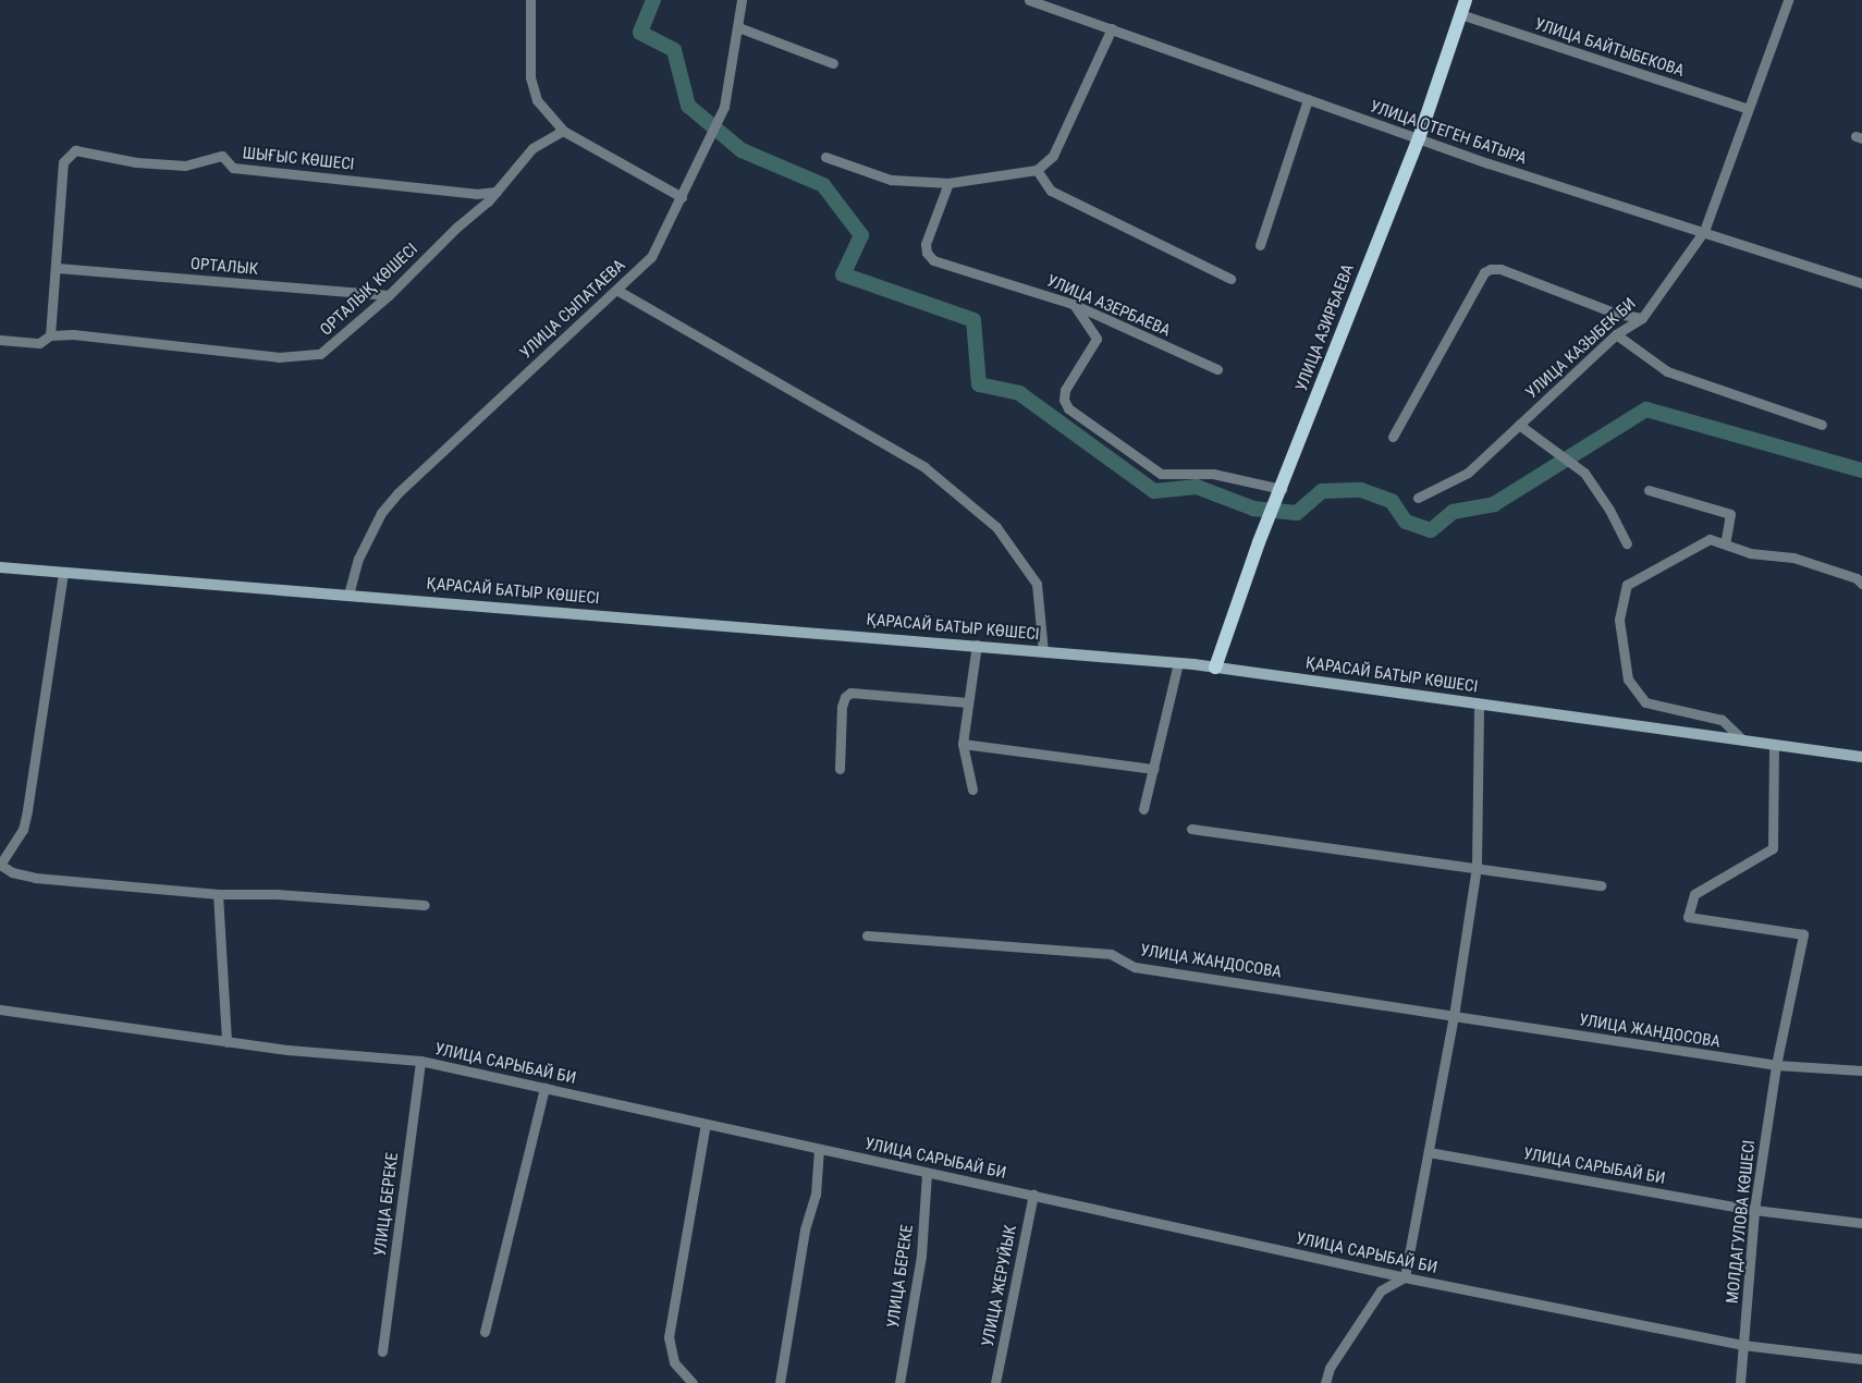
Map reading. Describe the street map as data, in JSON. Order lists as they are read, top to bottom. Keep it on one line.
{"streets":{"main road":["УЛИЦА АЗИРБАЕВА","ҚАРАСАЙ БАТЫР КӨШЕСІ"],"street":["УЛИЦА БАЙТЫБЕКОВА","УЛИЦА ОТЕГЕН БАТЫРА","ШЫҒЫС КӨШЕСІ","ОРТАЛЫК","ОРТАЛЫҚ КӨШЕСІ","УЛИЦА АЗЕРБАЕВА","УЛИЦА СЫПАТАЕВА","УЛИЦА КАЗЫБЕК БИ","УЛИЦА ЖАНДОСОВА","УЛИЦА САРЫБАЙ БИ","УЛИЦА БЕРЕКЕ","МОЛДАГУЛОВА КӨШЕСІ","УЛИЦА ЖЕРУЙЫК"]},"crossings":[["УЛИЦА БАЙТЫБЕКОВА","УЛИЦА АЗИРБАЕВА"],["УЛИЦА БАЙТЫБЕКОВА","УЛИЦА КАЗЫБЕК БИ"],["УЛИЦА ОТЕГЕН БАТЫРА","УЛИЦА АЗИРБАЕВА"],["УЛИЦА ОТЕГЕН БАТЫРА","УЛИЦА КАЗЫБЕК БИ"],["ШЫҒЫС КӨШЕСІ","ОРТАЛЫК"],["ШЫҒЫС КӨШЕСІ","ОРТАЛЫҚ КӨШЕСІ"],["ОРТАЛЫК","ОРТАЛЫҚ КӨШЕСІ"],["УЛИЦА СЫПАТАЕВА","ҚАРАСАЙ БАТЫР КӨШЕСІ"],["УЛИЦА АЗИРБАЕВА","ҚАРАСАЙ БАТЫР КӨШЕСІ"],["УЛИЦА ЖАНДОСОВА","МОЛДАГУЛОВА КӨШЕСІ"],["УЛИЦА САРЫБАЙ БИ","УЛИЦА БЕРЕКЕ"],["УЛИЦА САРЫБАЙ БИ","МОЛДАГУЛОВА КӨШЕСІ"],["УЛИЦА САРЫБАЙ БИ","УЛИЦА ЖЕРУЙЫК"]]}
